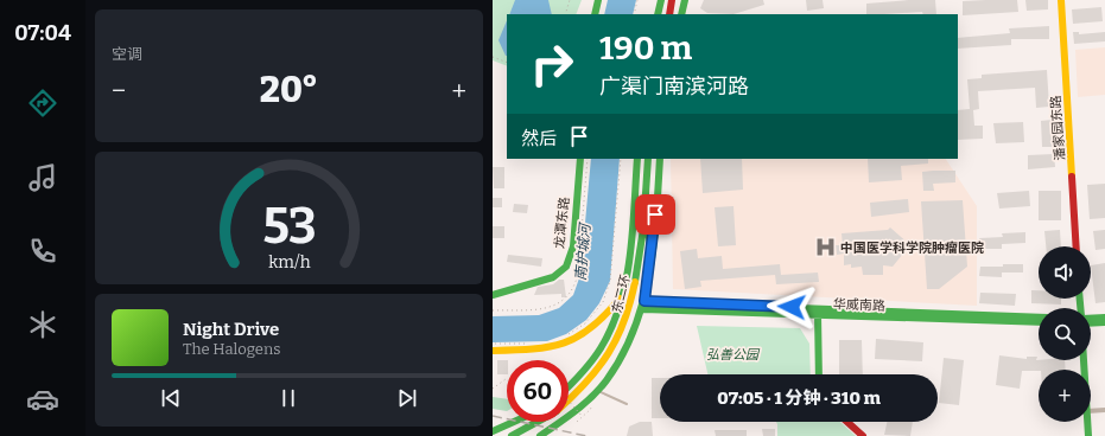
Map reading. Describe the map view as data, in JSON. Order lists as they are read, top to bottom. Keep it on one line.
{"streets":{"main road":["潘家园东路","龙潭东路","东二环","华威南路"]},"water":["南护城河"],"parks":["弘善公园"],"places":{"hospital":["中国医学科学院肿瘤医院"]},"page":{"tabs":"07:04","tile":"空调","turn":["190 m","广渠门南滨河路"],"heat":["−","20°","+"],"then":"然后","map_buttons":"+","song":["Night Drive","The Halogens"],"limit":"60","trip":"07:05 · 1 分钟 · 310 m","gauge":["53","km/h"]}}
